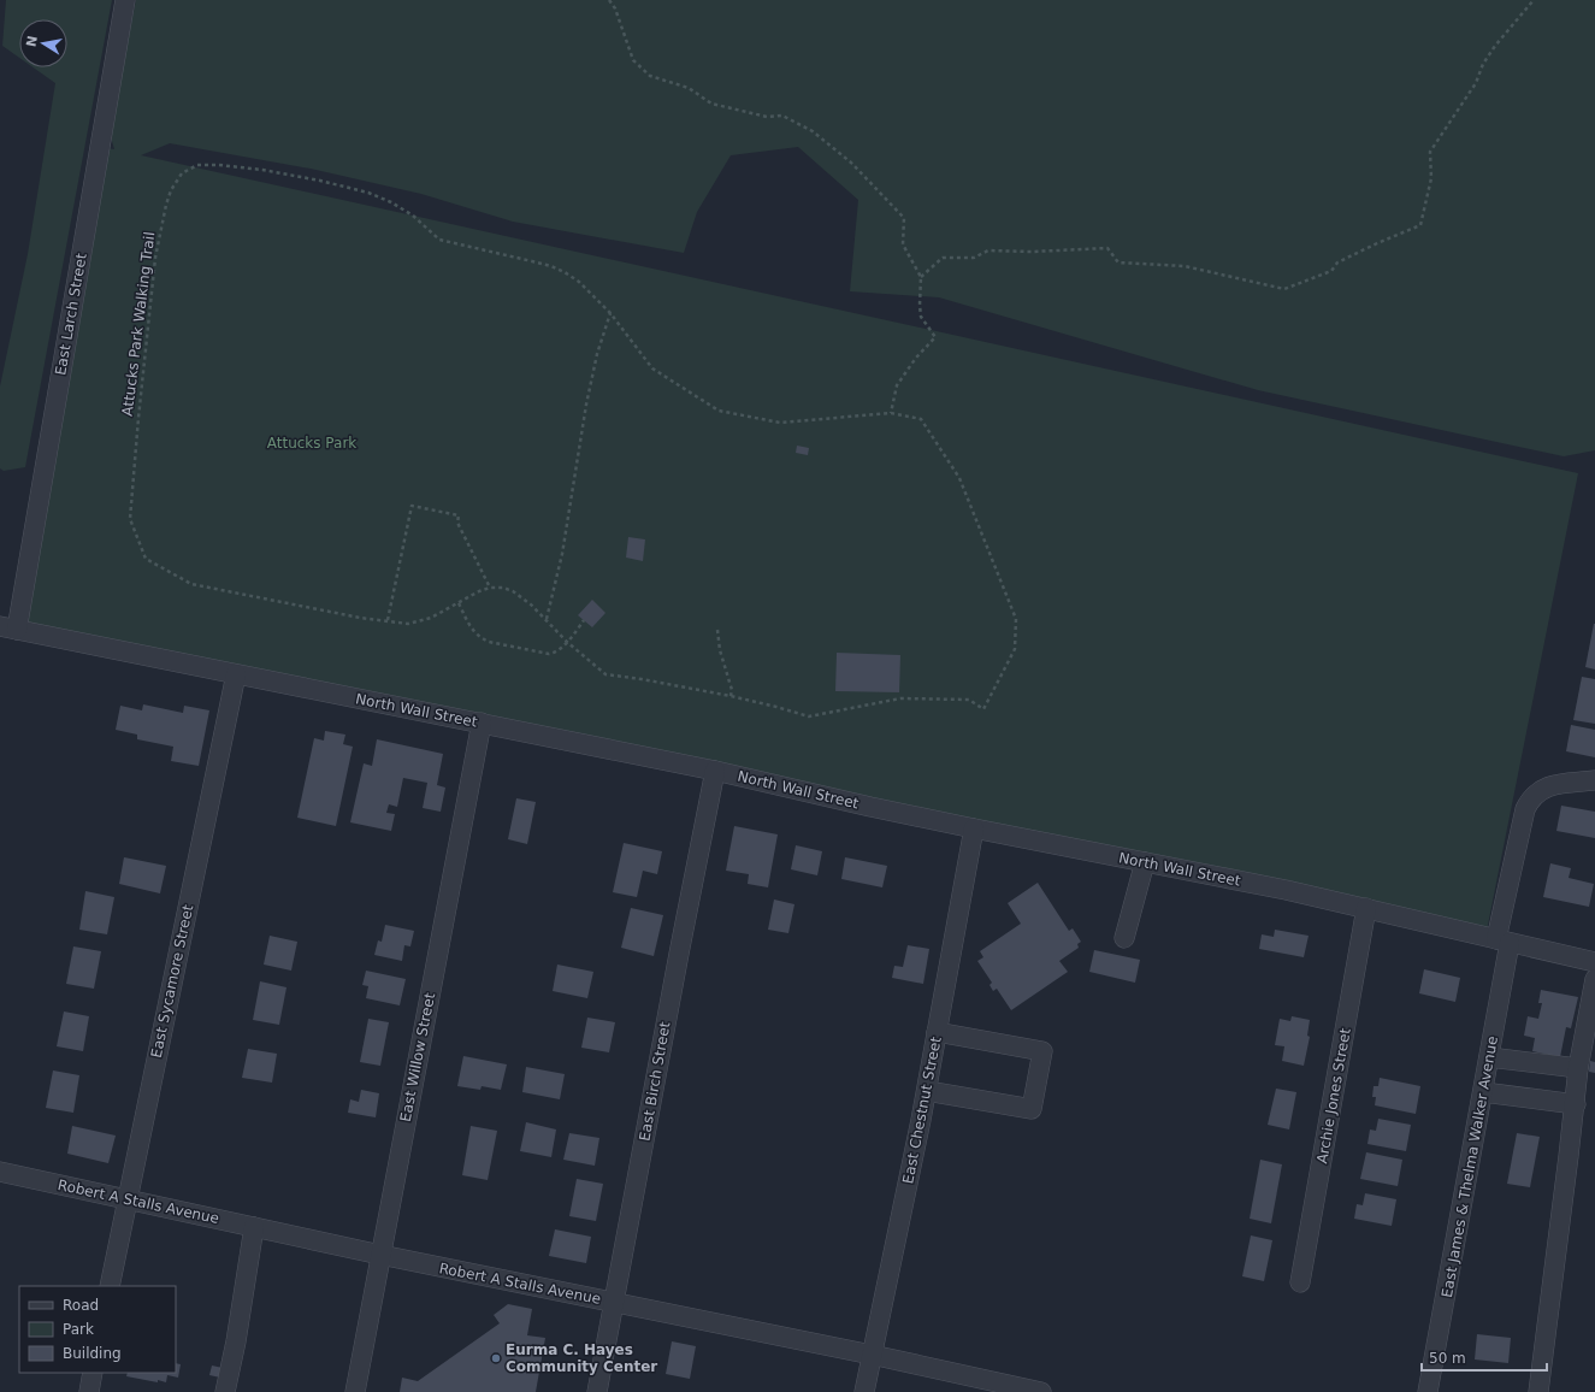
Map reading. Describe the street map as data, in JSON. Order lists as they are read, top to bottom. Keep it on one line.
{"streets":{"street":["East Larch Street","North Wall Street","East Sycamore Street","East Willow Street","East Birch Street","Archie Jones Street","East Chestnut Street","East James & Thelma Walker Avenue","Robert A Stalls Avenue"],"path":["Attucks Park Walking Trail"]},"crossings":[["East Larch Street","North Wall Street"],["North Wall Street","East Sycamore Street"],["North Wall Street","East Willow Street"],["North Wall Street","East Birch Street"],["North Wall Street","Archie Jones Street"],["North Wall Street","East Chestnut Street"],["North Wall Street","East James & Thelma Walker Avenue"],["East Sycamore Street","Robert A Stalls Avenue"],["East Willow Street","Robert A Stalls Avenue"],["East Birch Street","Robert A Stalls Avenue"],["East Chestnut Street","Robert A Stalls Avenue"]],"parks":["Attucks Park"],"places":["Eurma C. Hayes Community Center"],"legend":["Road","Park","Building"],"scale_bar":"50 m","north":"left"}
